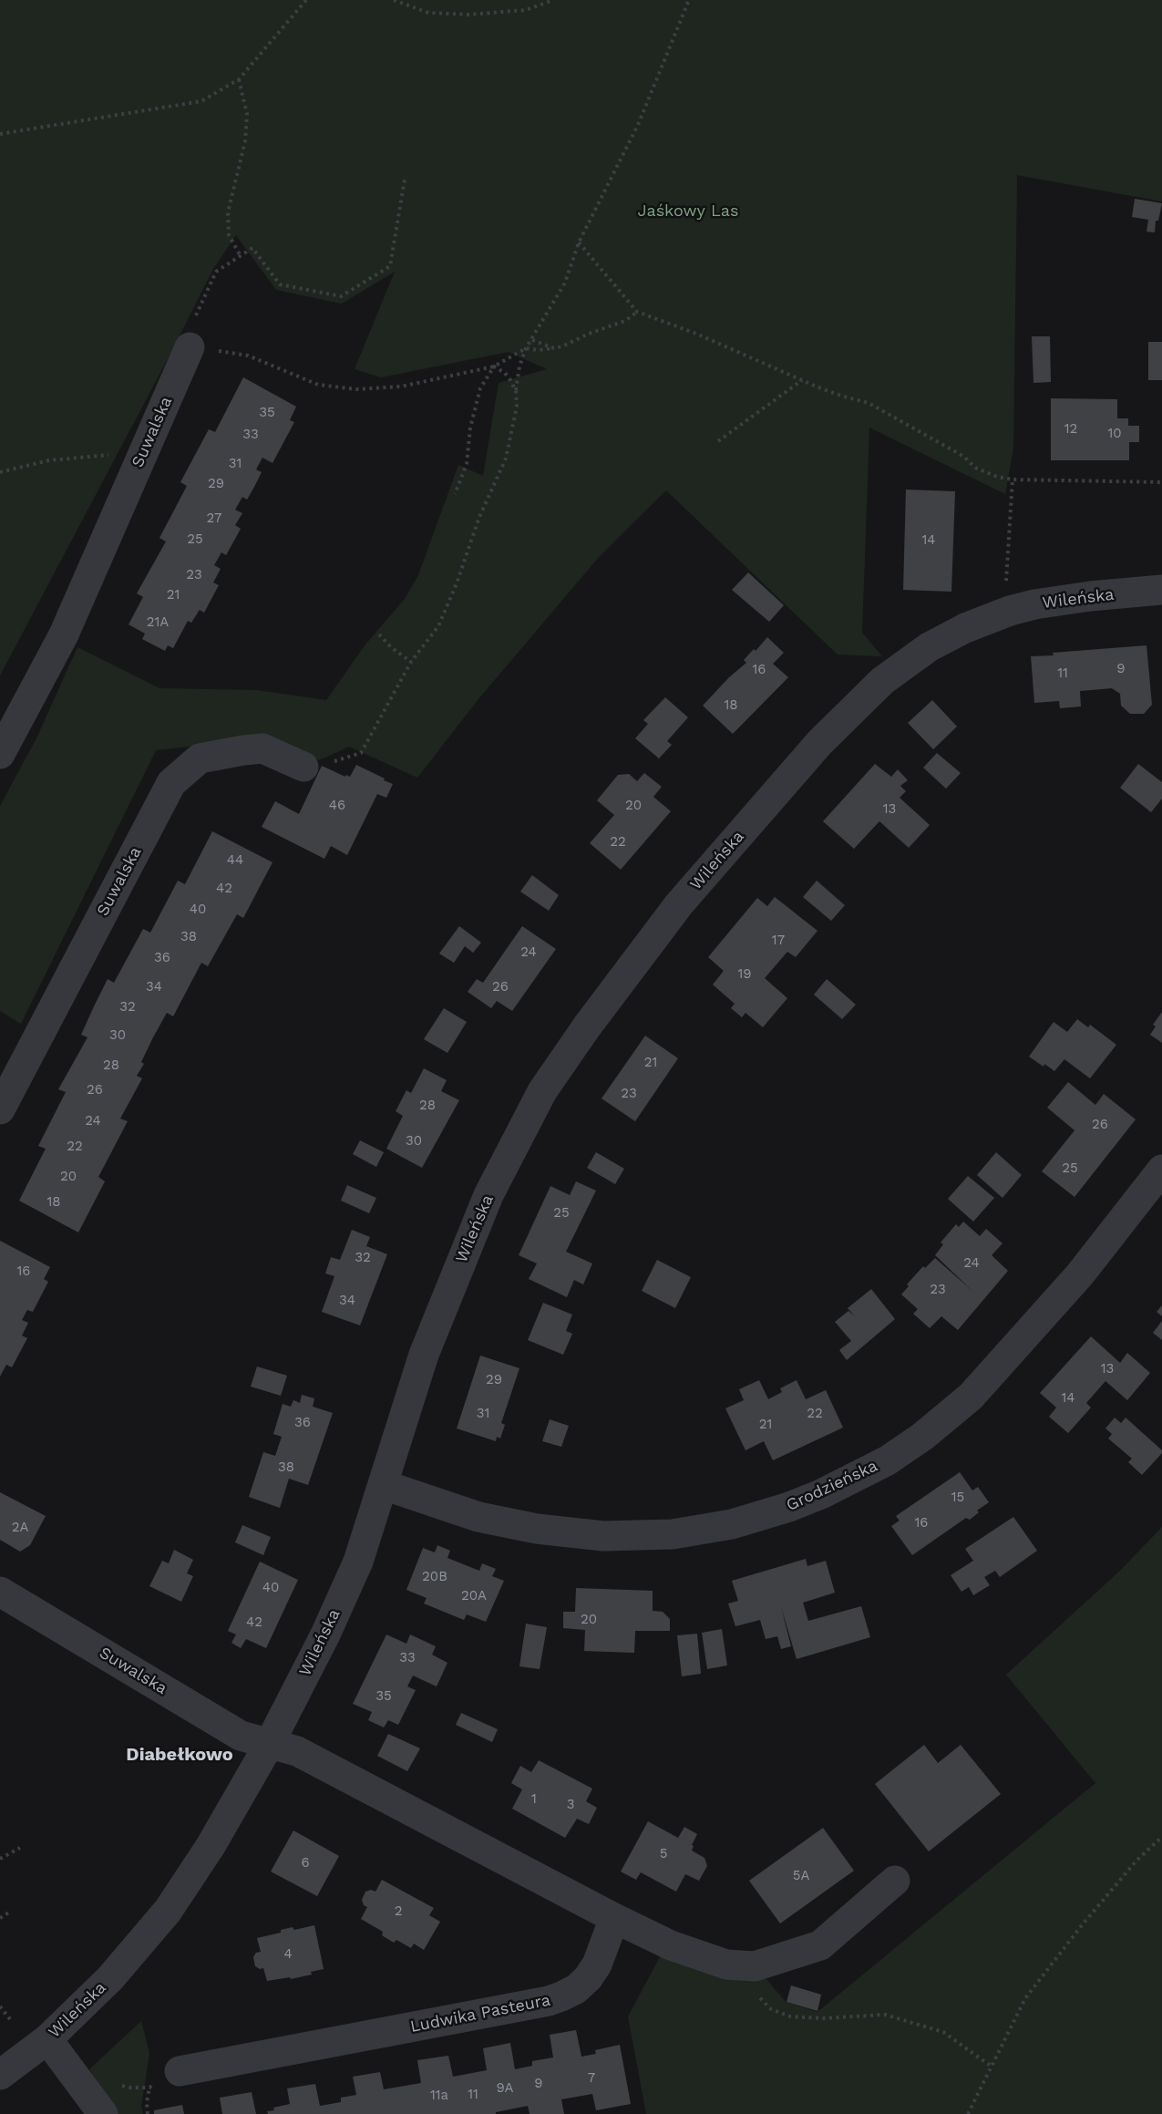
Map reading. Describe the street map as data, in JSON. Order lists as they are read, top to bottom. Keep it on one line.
{"streets":{"street":["Suwalska","Wileńska","Grodzieńska","Ludwika Pasteura"]},"crossings":[["Suwalska","Wileńska"],["Wileńska","Grodzieńska"]],"districts":["Diabełkowo"],"parks":["Jaśkowy Las"],"house_numbers":["35","12","10","33","31","29","27","25","14","23","21","21A","9","16","11","18","46","20","13","22","44","42","40","38","17","24","36","19","34","26","32","30","21","28","26","23","28","24","26","30","22","25","20","18","25","32","24","16","23","34","13","29","14","31","22","36","21","38","15","16","2A","20B","40","20A","20","42","33","35","1","3","5","6","5A","2","4","7","9","9A","11","11a"]}
